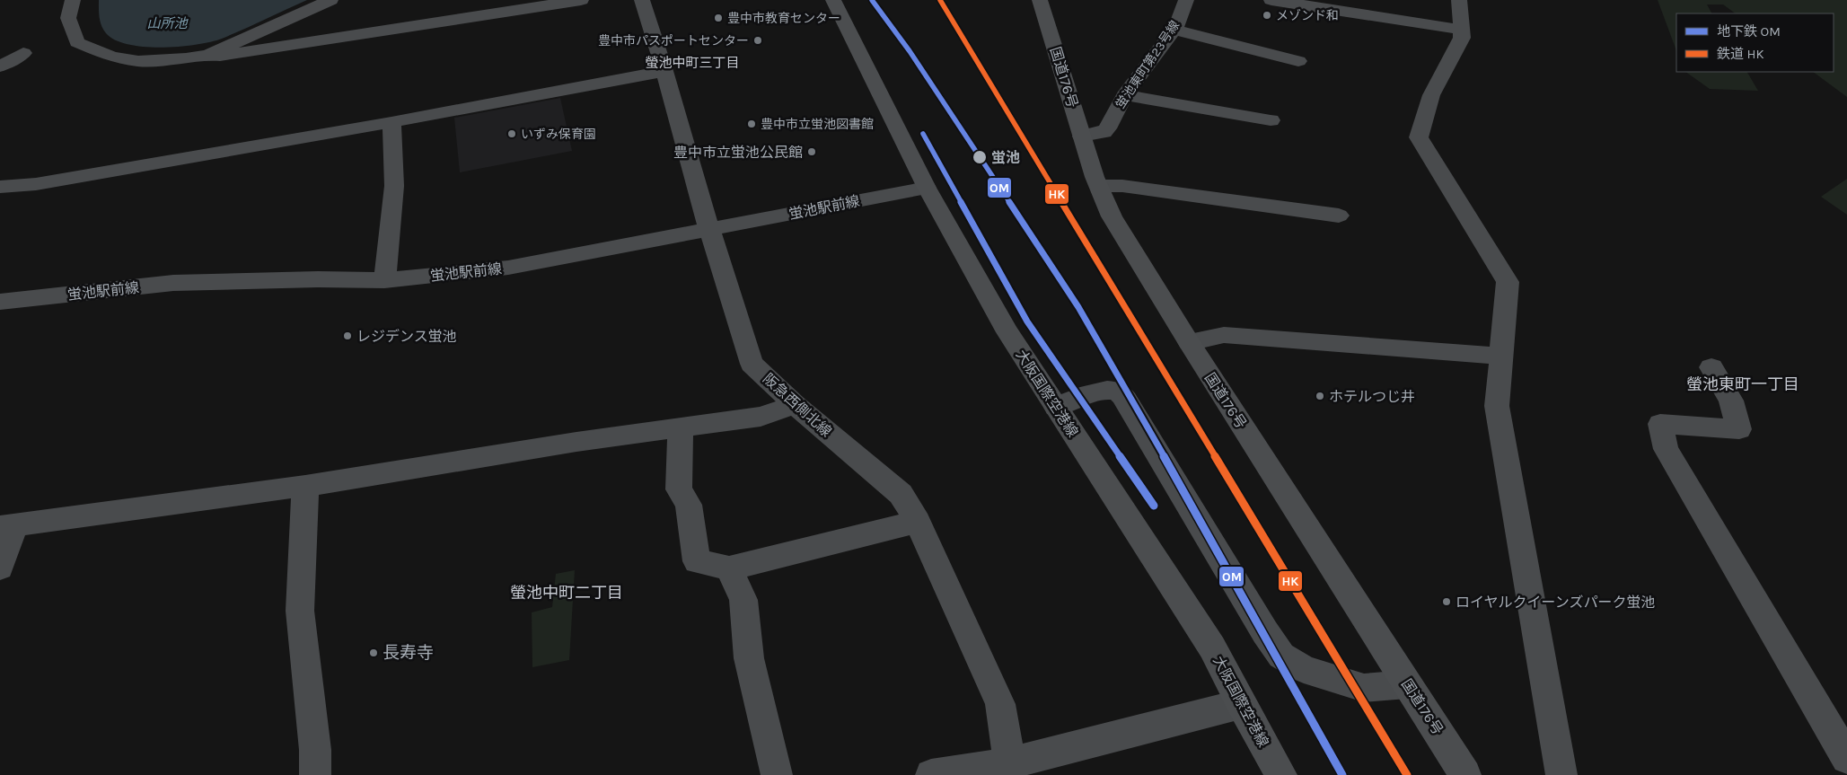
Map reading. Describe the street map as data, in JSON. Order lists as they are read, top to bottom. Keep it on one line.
{"streets":{"main road":["国道176号","大阪国際空港線"],"street":["蛍池東町第23号線","蛍池駅前線","阪急西側北線"]},"crossings":[["蛍池東町第23号線","国道176号"],["蛍池駅前線","大阪国際空港線"],["蛍池駅前線","阪急西側北線"]],"districts":["螢池中町三丁目","螢池東町一丁目","螢池中町二丁目"],"water":["山所池"],"places":["メゾンド和","豊中市教育センター","豊中市パスポートセンター","豊中市立蛍池図書館","いずみ保育園","豊中市立蛍池公民館","蛍池","レジデンス蛍池","ホテルつじ井","ロイヤルクイーンズパーク蛍池","長寿寺"],"lines":["metro line OM","rail line HK"],"legend":["地下鉄 OM","鉄道 HK"]}
